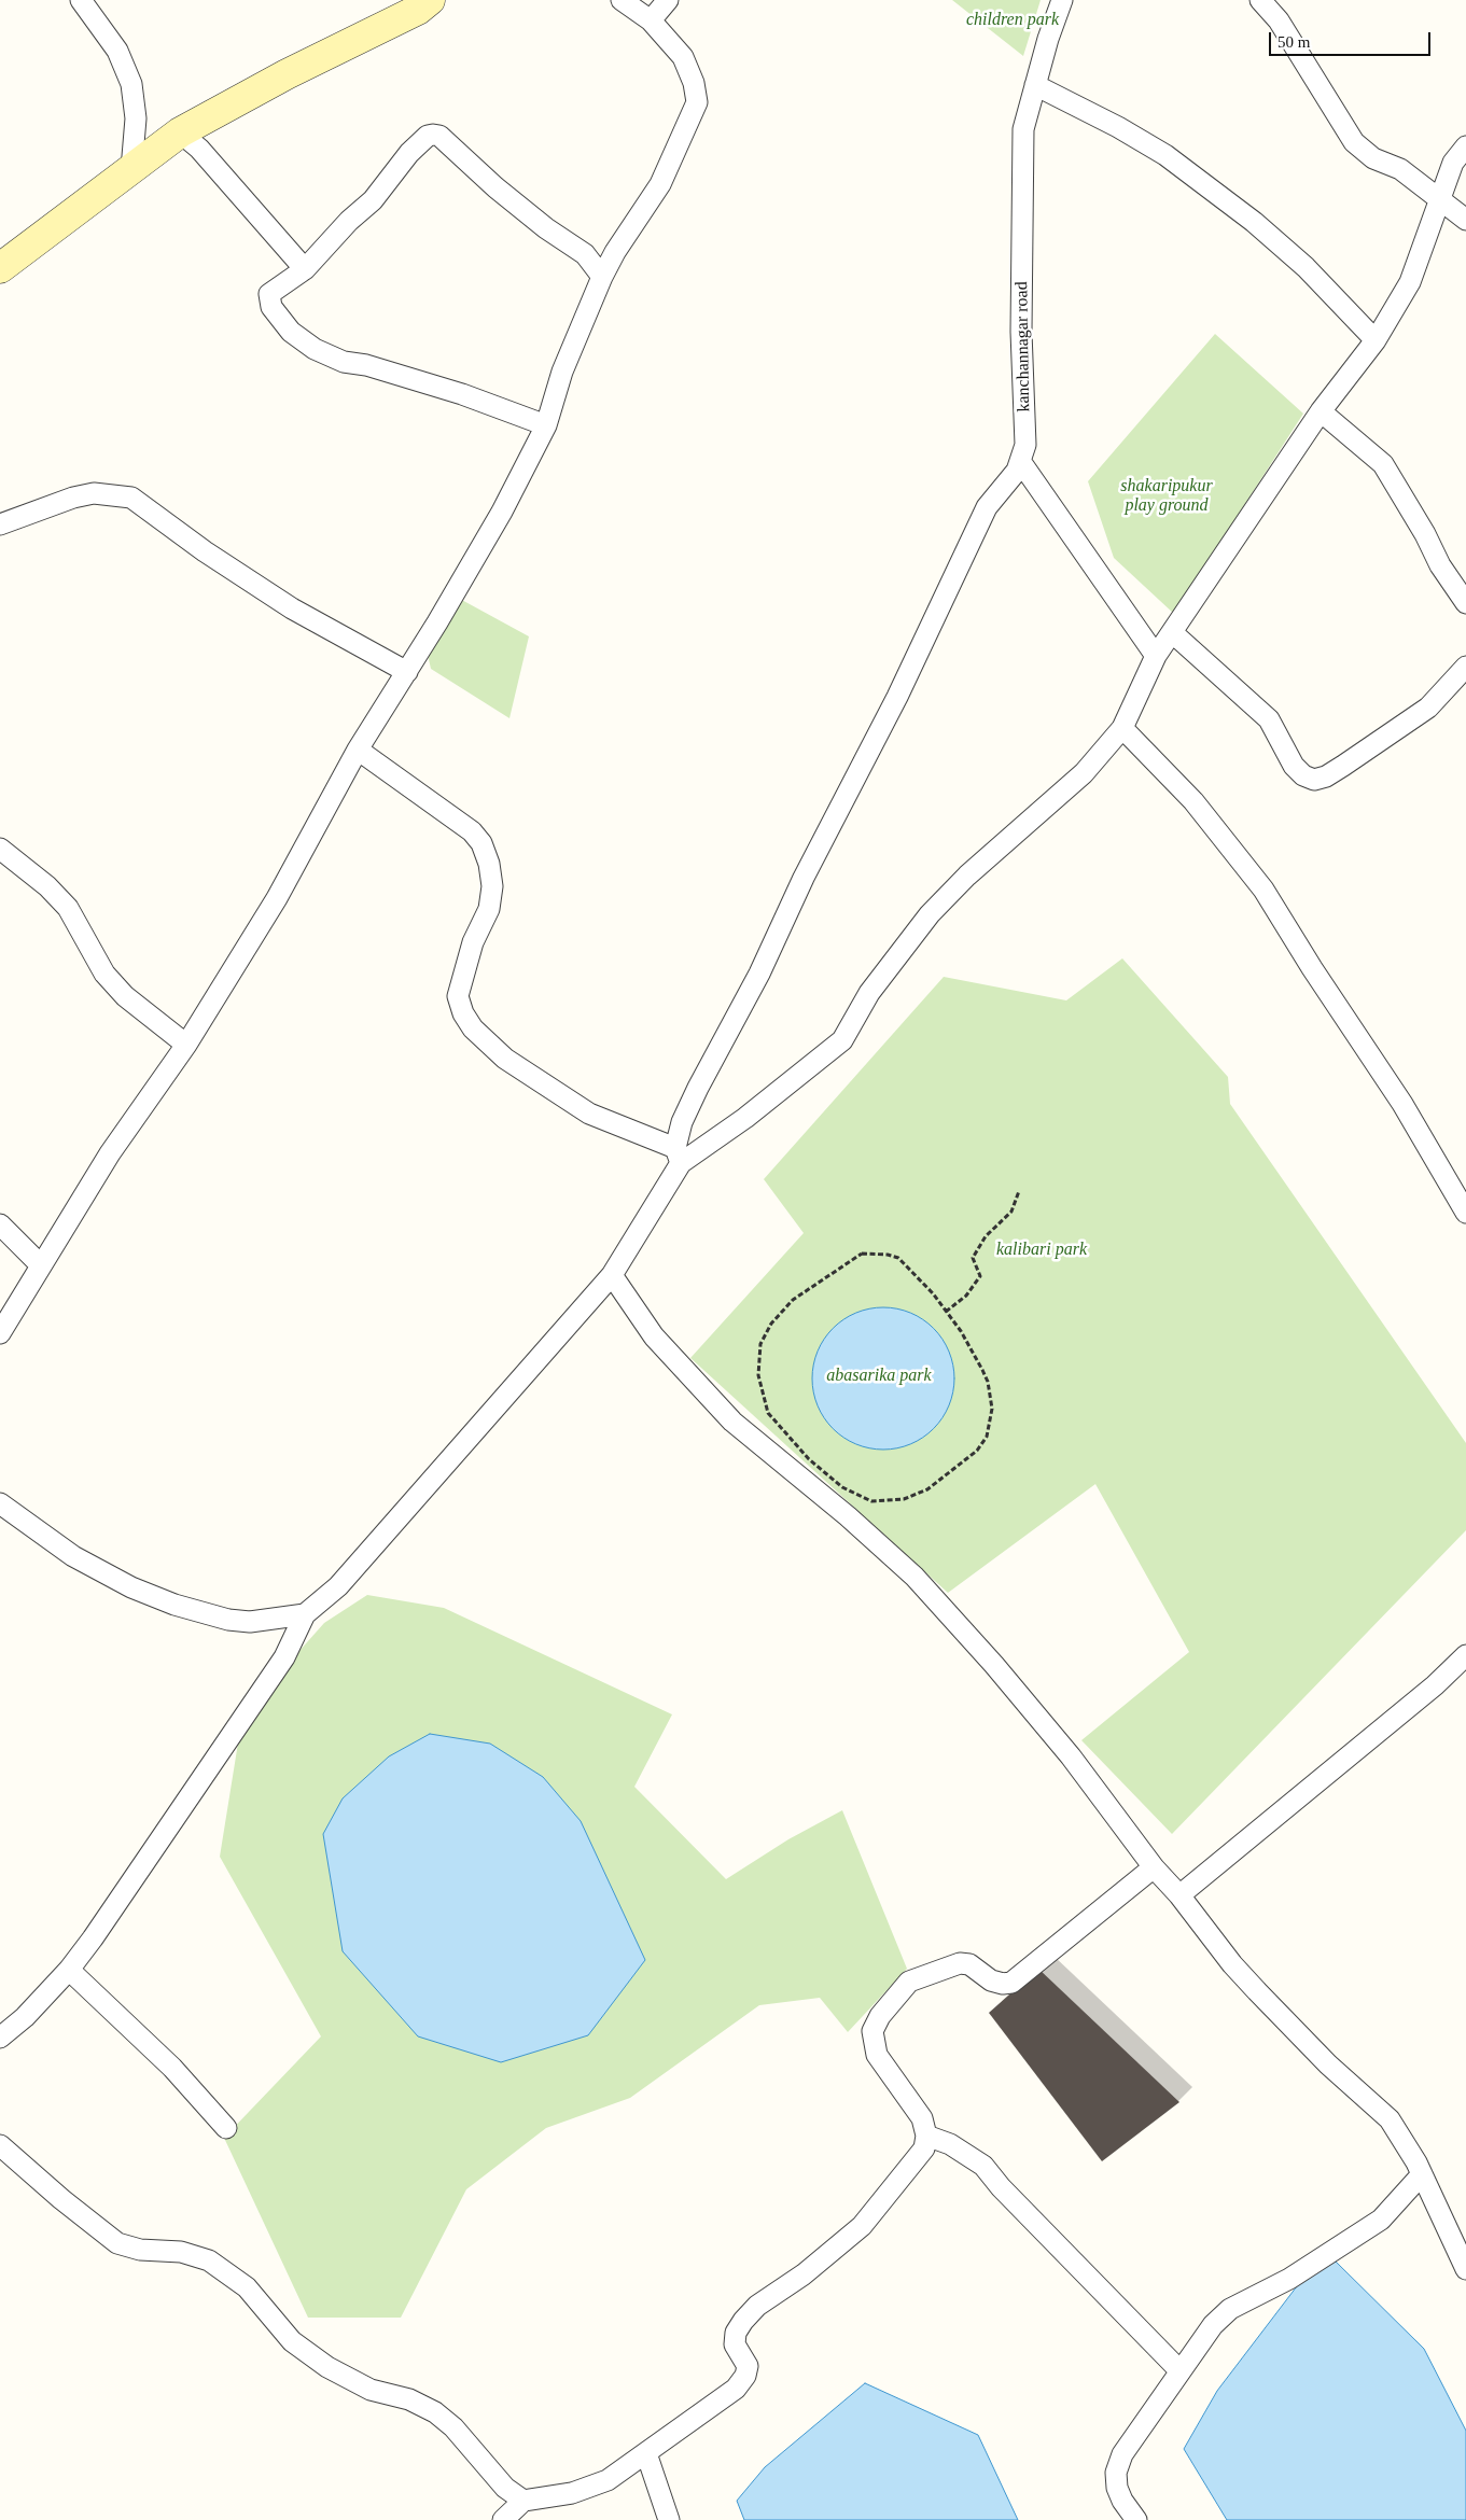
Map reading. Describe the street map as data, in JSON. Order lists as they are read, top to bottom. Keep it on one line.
{"streets":{"street":["kanchannagar road"]},"parks":["children park","shakaripukur play ground","kalibari park","abasarika park"],"scale_bar":"50 m"}
